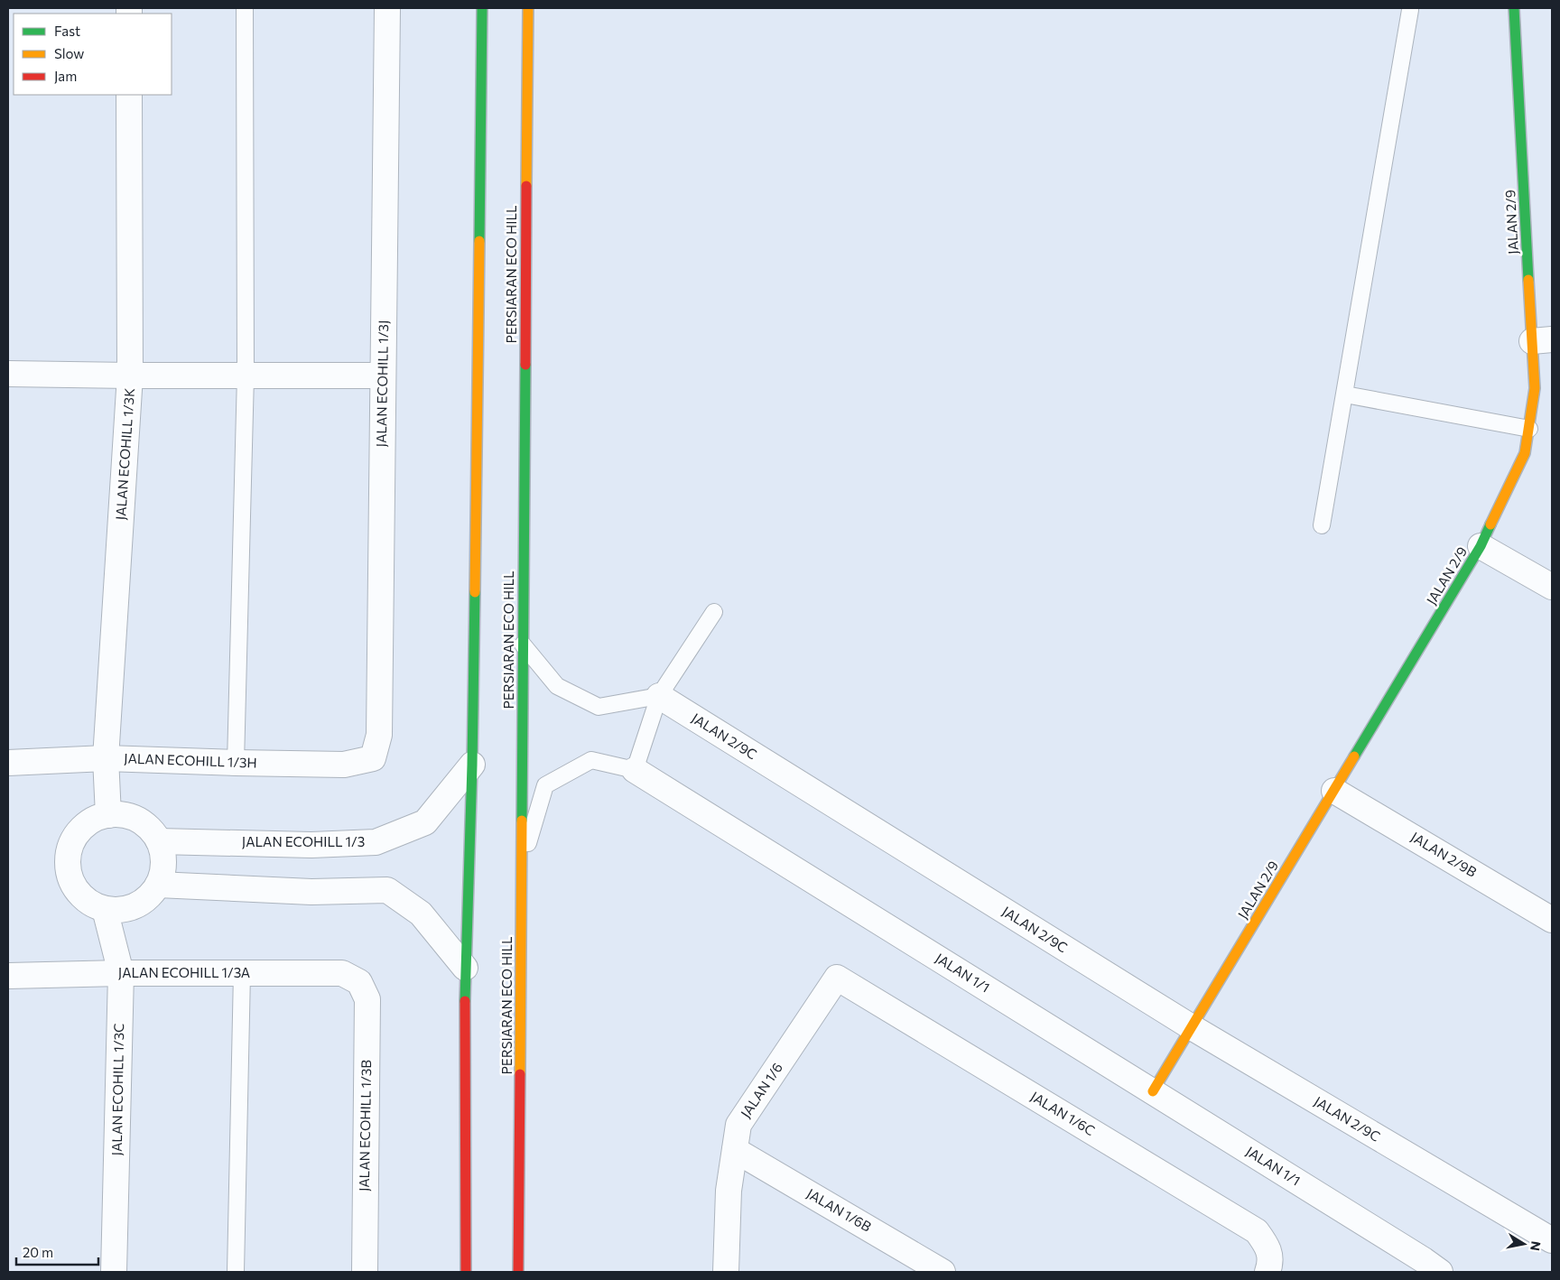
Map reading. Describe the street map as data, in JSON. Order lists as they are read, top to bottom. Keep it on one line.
{"streets":{"street":["JALAN 2/9","PERSIARAN ECO HILL","JALAN ECOHILL 1/3J","JALAN ECOHILL 1/3K","JALAN 2/9C","JALAN ECOHILL 1/3H","JALAN ECOHILL 1/3","JALAN 2/9B","JALAN ECOHILL 1/3A","JALAN 1/1","JALAN ECOHILL 1/3C","JALAN 1/6","JALAN 1/6C","JALAN ECOHILL 1/3B","JALAN 1/6B"]},"crossings":[["JALAN 2/9","JALAN 2/9C"],["JALAN 2/9","JALAN 2/9B"],["JALAN 2/9","JALAN 1/1"],["PERSIARAN ECO HILL","JALAN 1/1"],["JALAN ECOHILL 1/3J","JALAN ECOHILL 1/3H"],["JALAN ECOHILL 1/3K","JALAN ECOHILL 1/3H"],["JALAN ECOHILL 1/3K","JALAN ECOHILL 1/3"],["JALAN ECOHILL 1/3K","JALAN ECOHILL 1/3C"],["JALAN ECOHILL 1/3","JALAN ECOHILL 1/3C"],["JALAN ECOHILL 1/3A","JALAN ECOHILL 1/3C"],["JALAN ECOHILL 1/3A","JALAN ECOHILL 1/3B"],["JALAN 1/6","JALAN 1/6C"],["JALAN 1/6","JALAN 1/6B"]],"legend":["Fast","Slow","Jam"],"scale_bar":"20 m","north":"right"}
